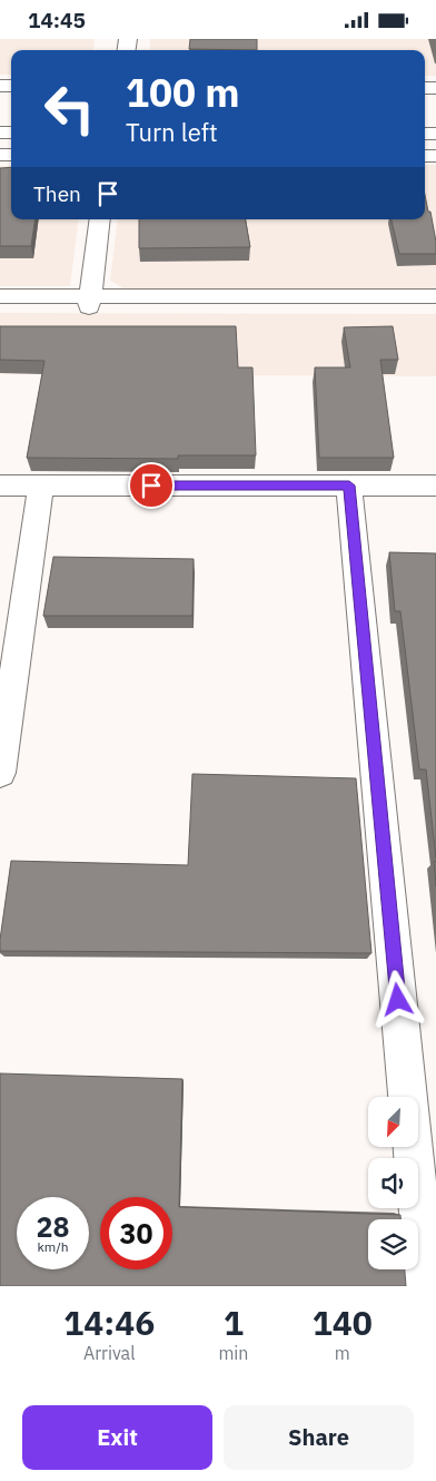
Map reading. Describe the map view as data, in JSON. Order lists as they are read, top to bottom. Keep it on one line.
{"north":"bottom left","page":{"status":"14:45","turn":["100 m","Turn left"],"then":"Then","speed":"28 km/h","limit":"30","eta":["14:46","Arrival","1","min","140","m"],"buttons":["Exit","Share"]}}
